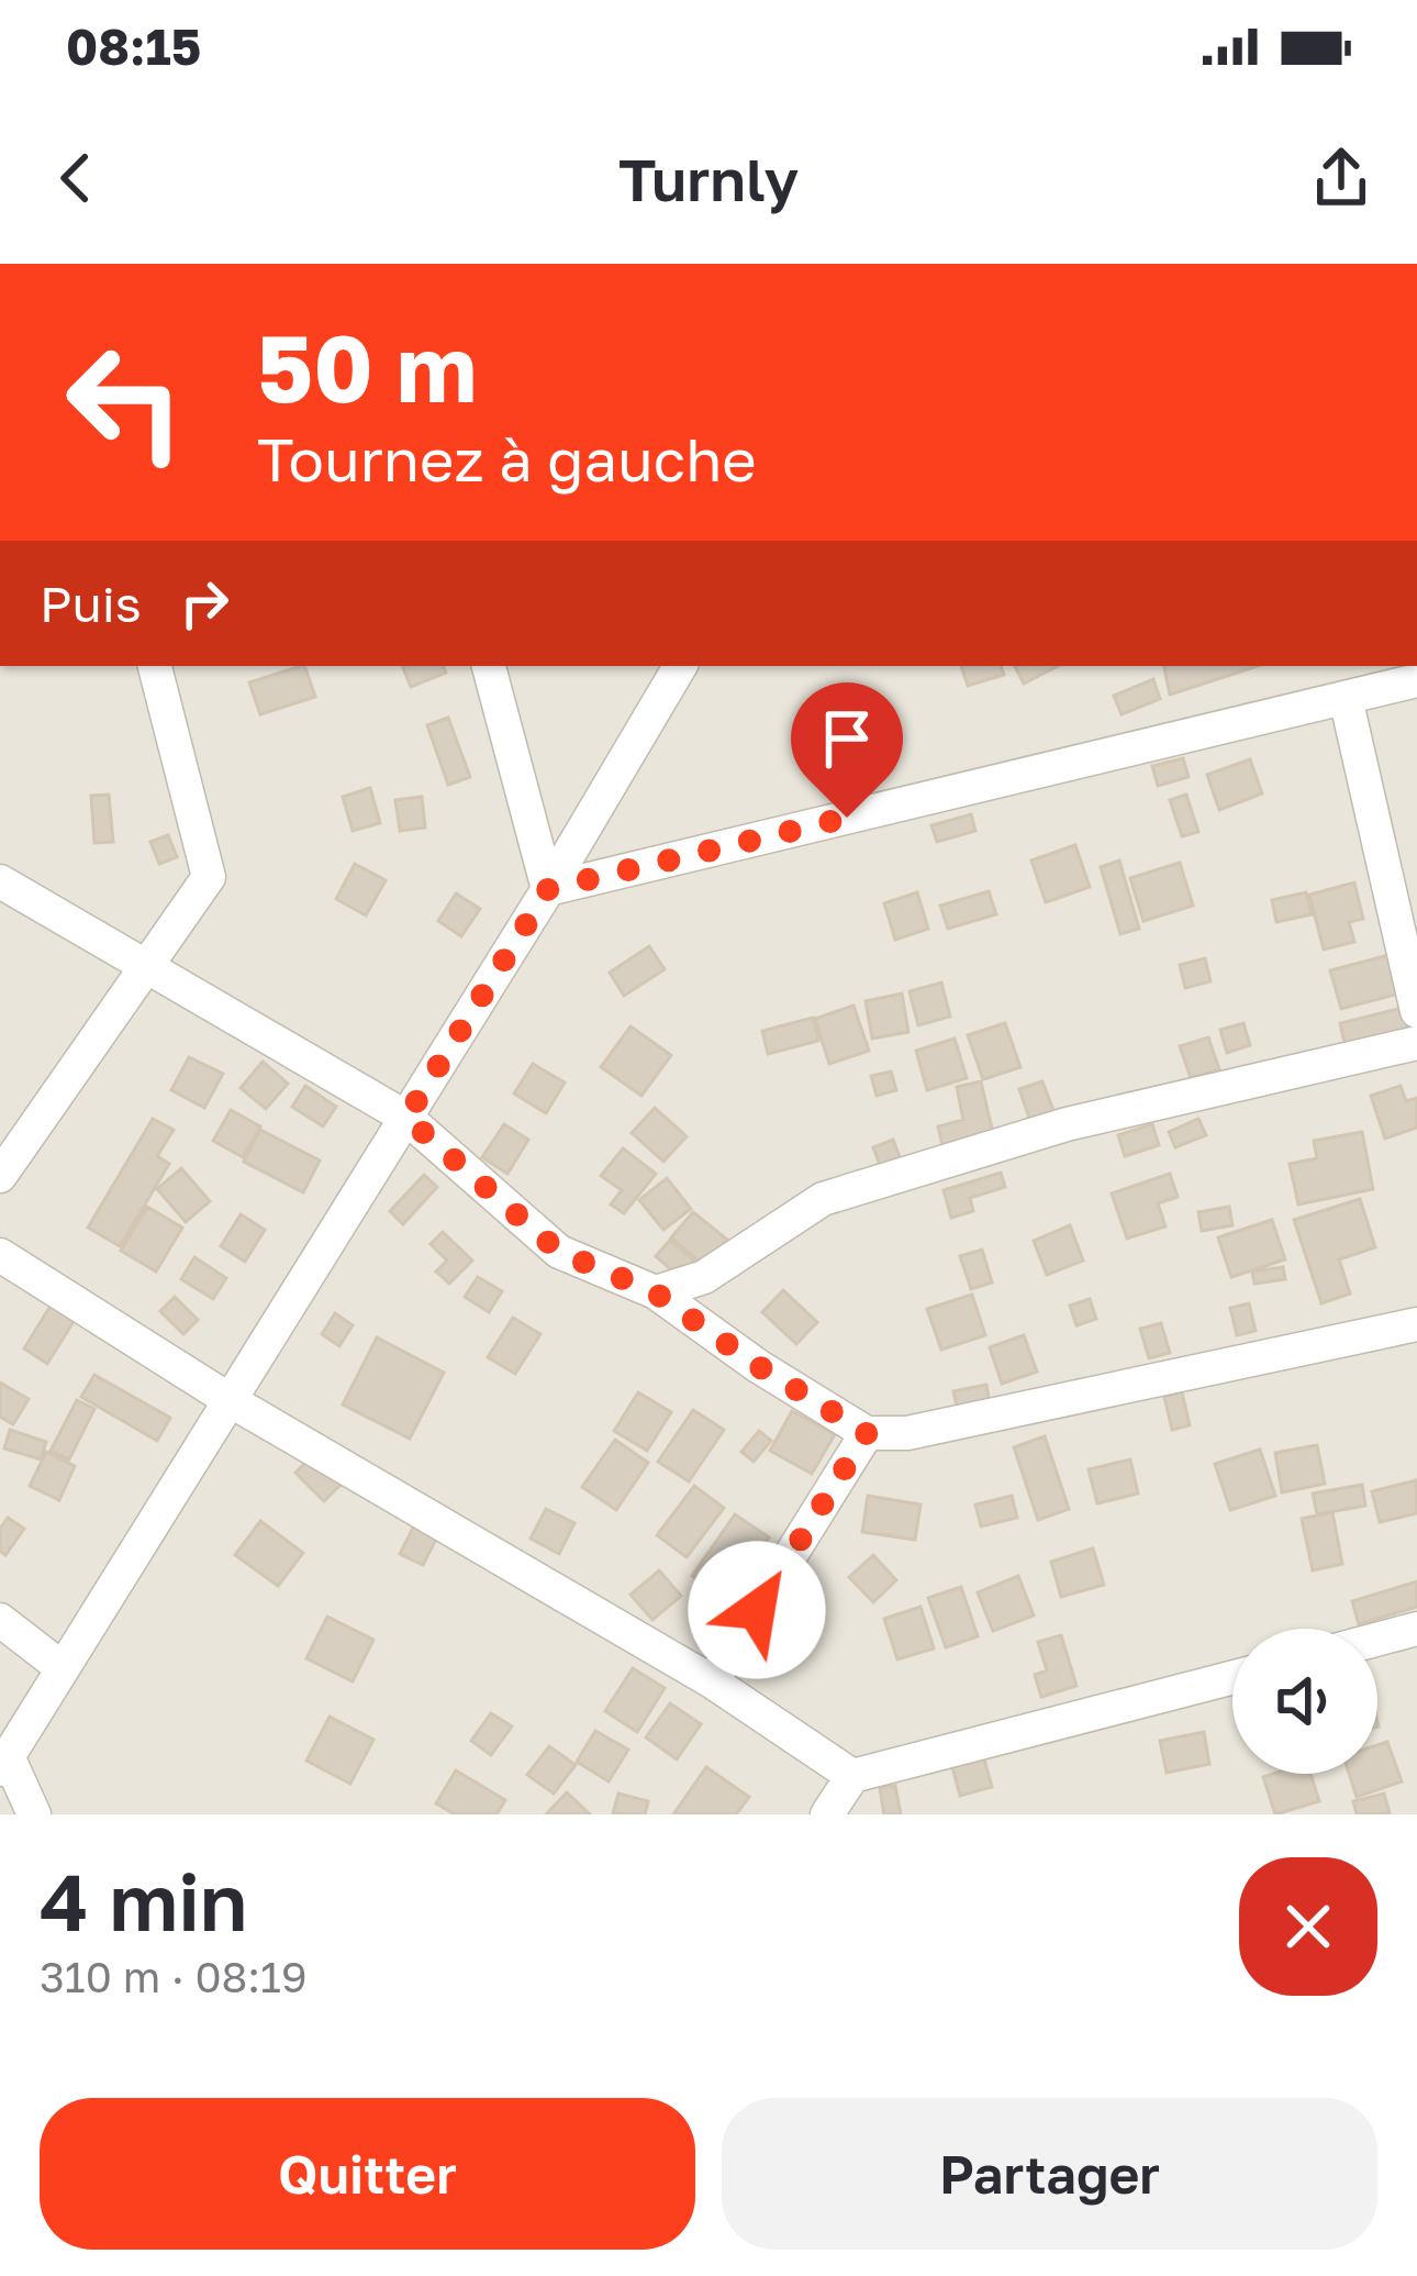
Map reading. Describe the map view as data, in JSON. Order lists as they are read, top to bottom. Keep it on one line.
{"page":{"status":"08:15","header":"Turnly","turn":["50 m","Tournez à gauche"],"then":"Puis","heading":["4 min","310 m · 08:19"],"buttons":["Quitter","Partager"]}}
